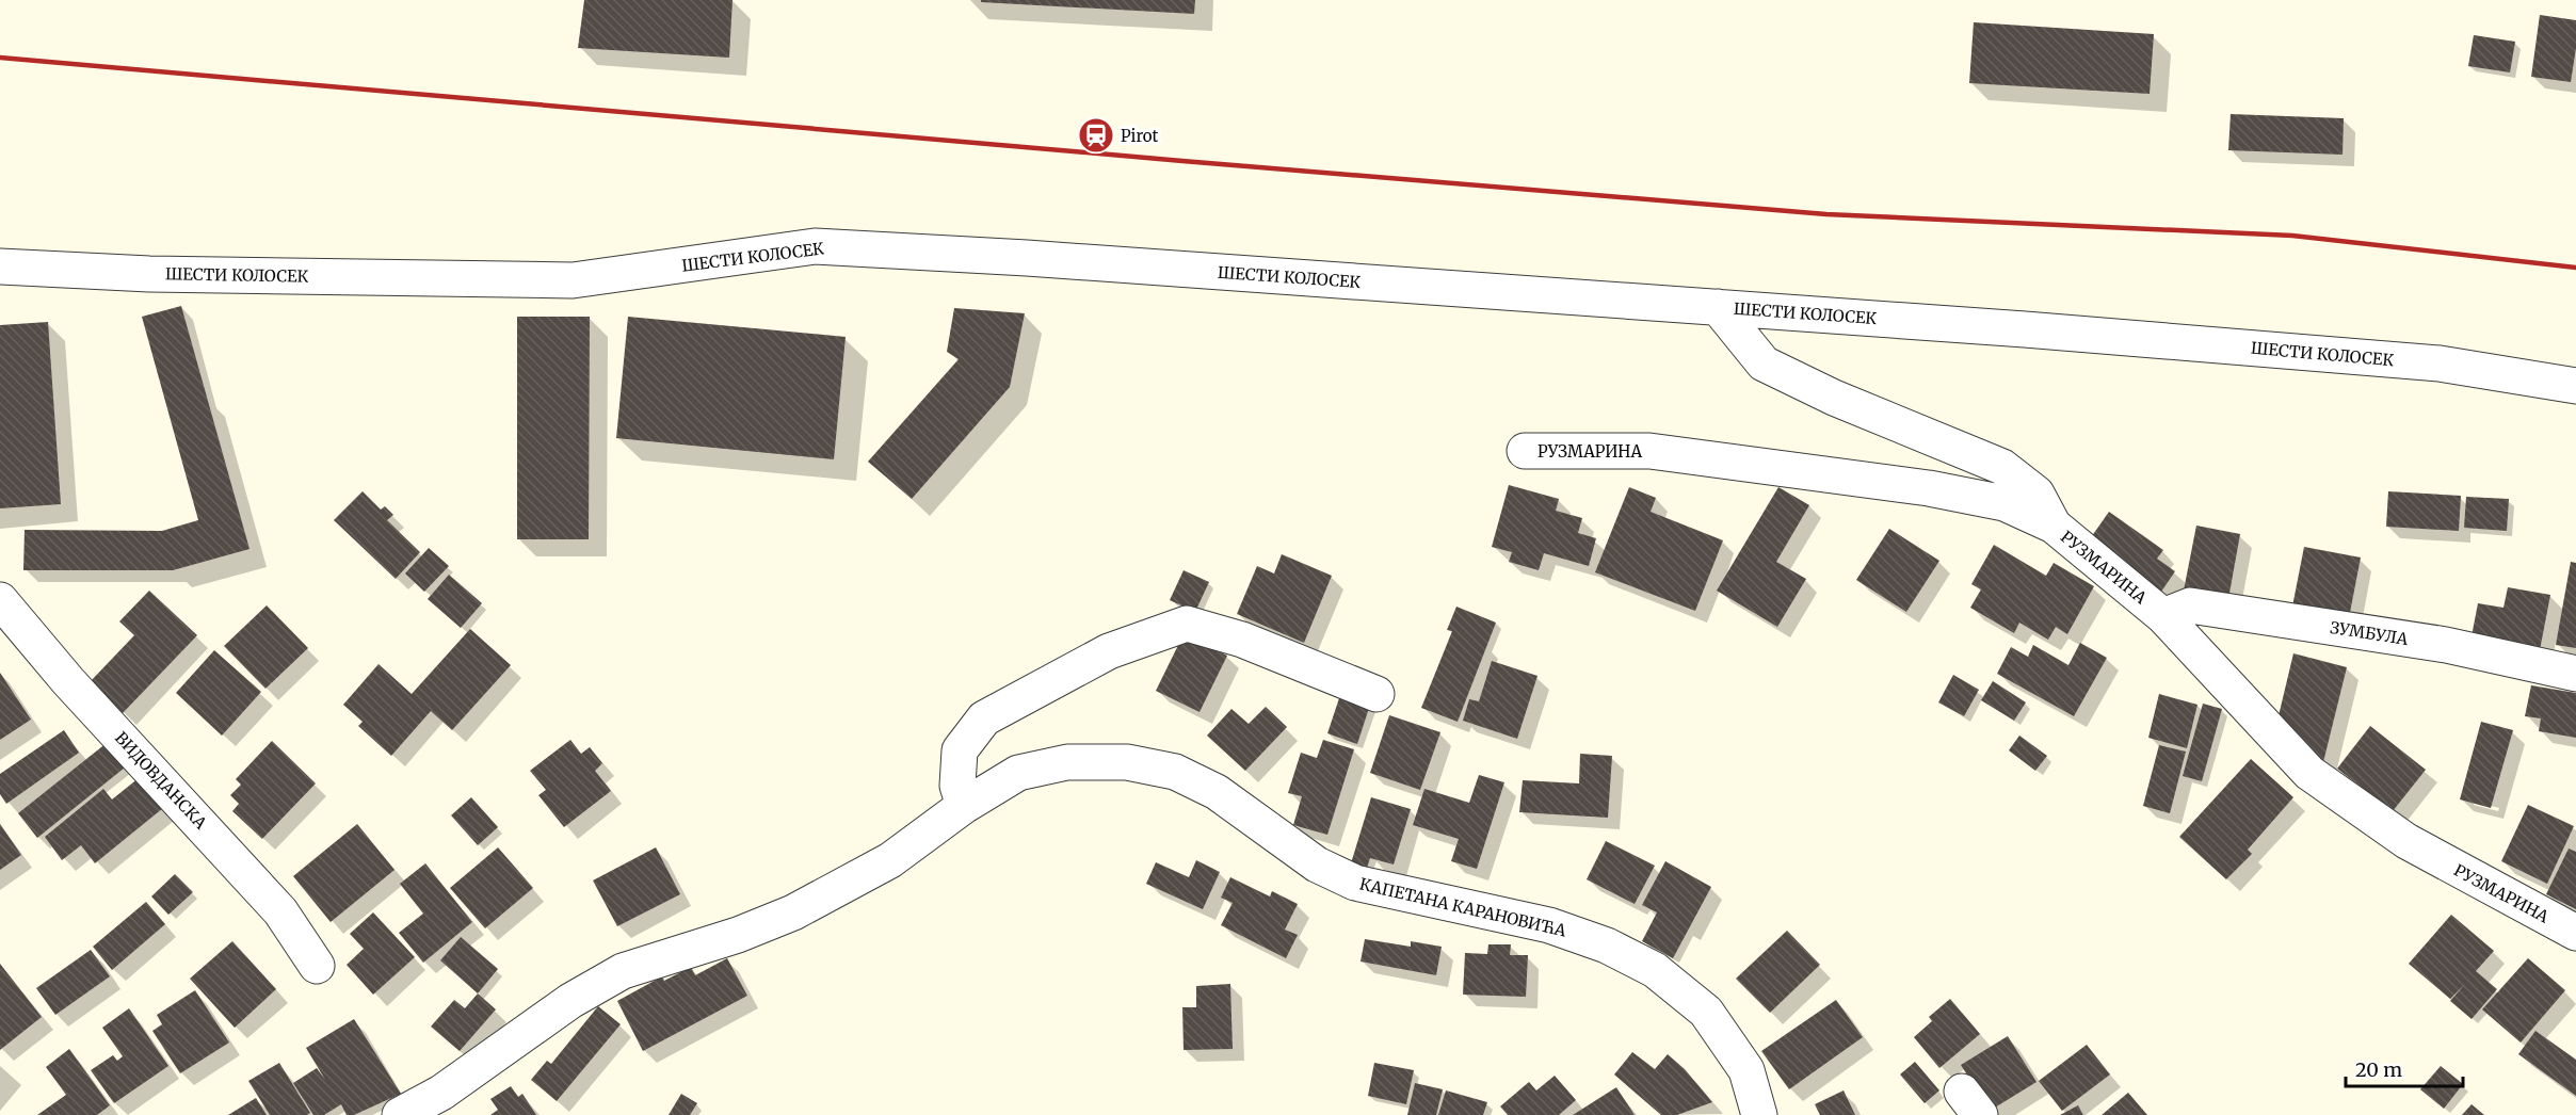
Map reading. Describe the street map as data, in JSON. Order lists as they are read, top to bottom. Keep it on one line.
{"streets":{"street":["ШЕСТИ КОЛОСЕК","РУЗМАРИНА","ЗУМБУЛА","ВИДОВДАНСКА","КАПЕТАНА КАРАНОВИЋА"]},"crossings":[["РУЗМАРИНА","ЗУМБУЛА"]],"places":{"station":["Pirot"]},"scale_bar":"20 m"}
